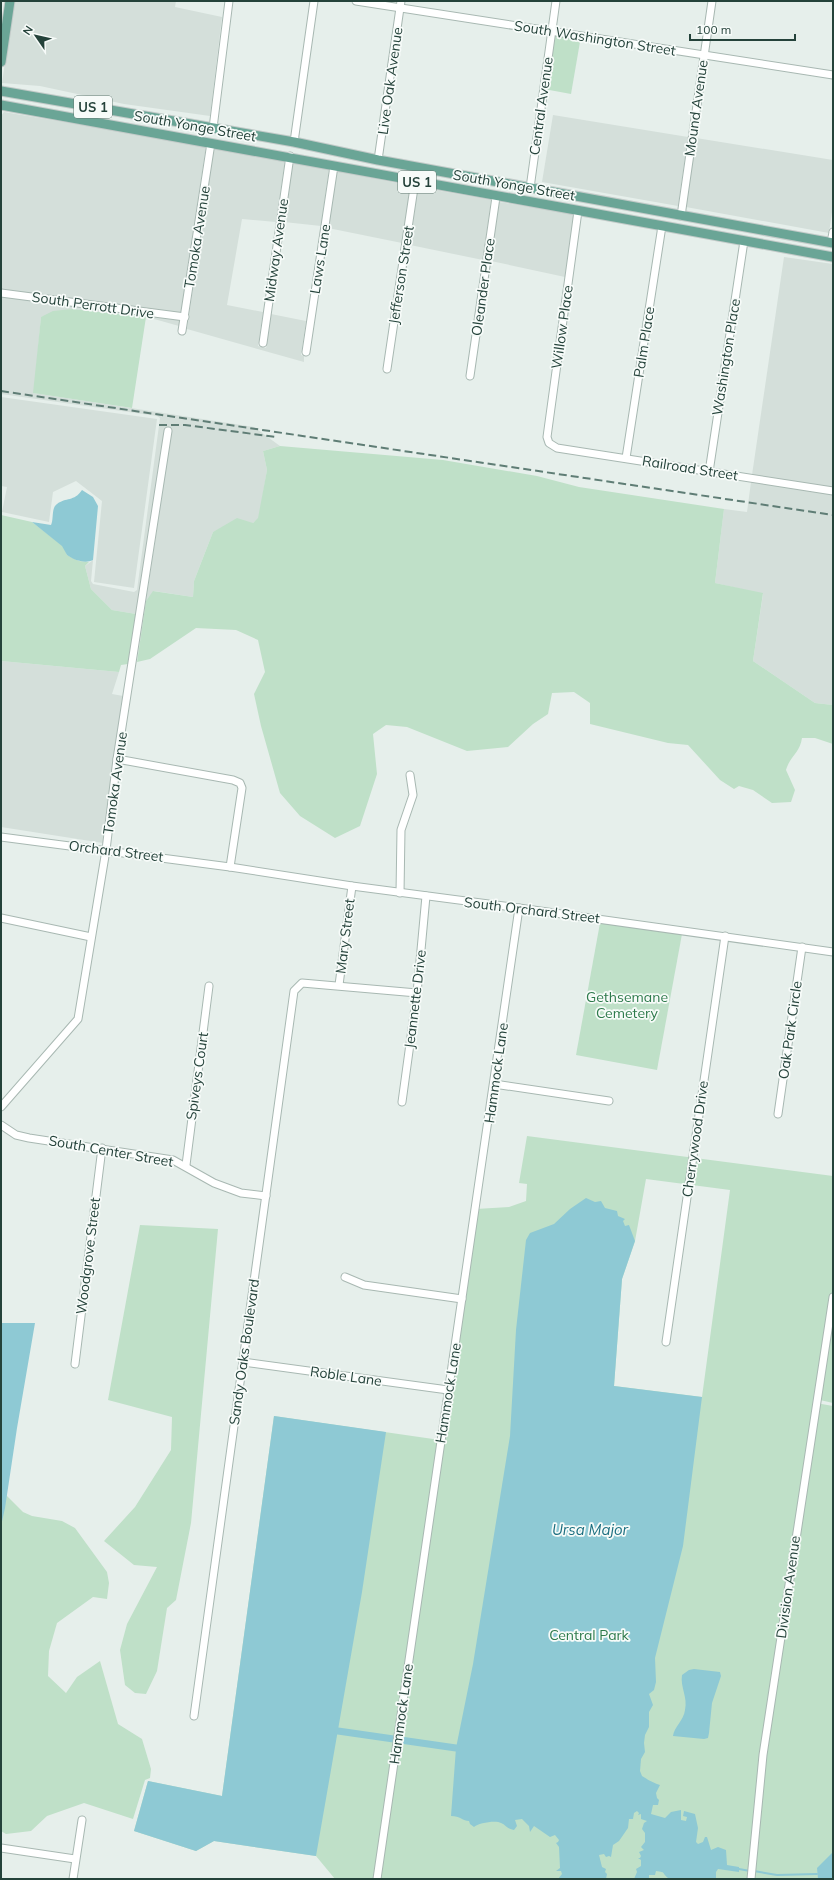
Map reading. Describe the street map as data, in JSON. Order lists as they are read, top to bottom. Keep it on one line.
{"streets":{"main road":["US 1","South Yonge Street"],"street":["South Washington Street","Live Oak Avenue","Central Avenue","Mound Avenue","Tomoka Avenue","Midway Avenue","Laws Lane","Jefferson Street","Oleander Place","South Perrott Drive","Willow Place","Palm Place","Washington Place","Railroad Street","Orchard Street","South Orchard Street","Mary Street","Jeannette Drive","Oak Park Circle","Hammock Lane","Spiveys Court","Cherrywood Drive","South Center Street","Woodgrove Street","Sandy Oaks Boulevard","Roble Lane","Division Avenue"]},"crossings":[["South Washington Street","Live Oak Avenue"],["South Washington Street","Central Avenue"],["South Washington Street","Mound Avenue"],["Live Oak Avenue","South Yonge Street"],["Central Avenue","South Yonge Street"],["US 1","South Yonge Street"],["Mound Avenue","South Yonge Street"],["South Yonge Street","Tomoka Avenue"],["South Yonge Street","Midway Avenue"],["South Yonge Street","Laws Lane"],["South Yonge Street","Jefferson Street"],["South Yonge Street","Oleander Place"],["South Yonge Street","Willow Place"],["South Yonge Street","Palm Place"],["South Yonge Street","Washington Place"],["Tomoka Avenue","South Perrott Drive"],["Tomoka Avenue","Orchard Street"],["Willow Place","Railroad Street"],["Palm Place","Railroad Street"],["Washington Place","Railroad Street"],["Orchard Street","South Orchard Street"],["South Orchard Street","Mary Street"],["South Orchard Street","Jeannette Drive"],["South Orchard Street","Oak Park Circle"],["South Orchard Street","Hammock Lane"],["South Orchard Street","Cherrywood Drive"],["Mary Street","Sandy Oaks Boulevard"],["Hammock Lane","Roble Lane"],["Spiveys Court","South Center Street"],["South Center Street","Woodgrove Street"],["South Center Street","Sandy Oaks Boulevard"],["Sandy Oaks Boulevard","Roble Lane"]],"water":["Ursa Major"],"parks":["Gethsemane Cemetery","Central Park"],"scale_bar":"100 m","north":"top left"}
